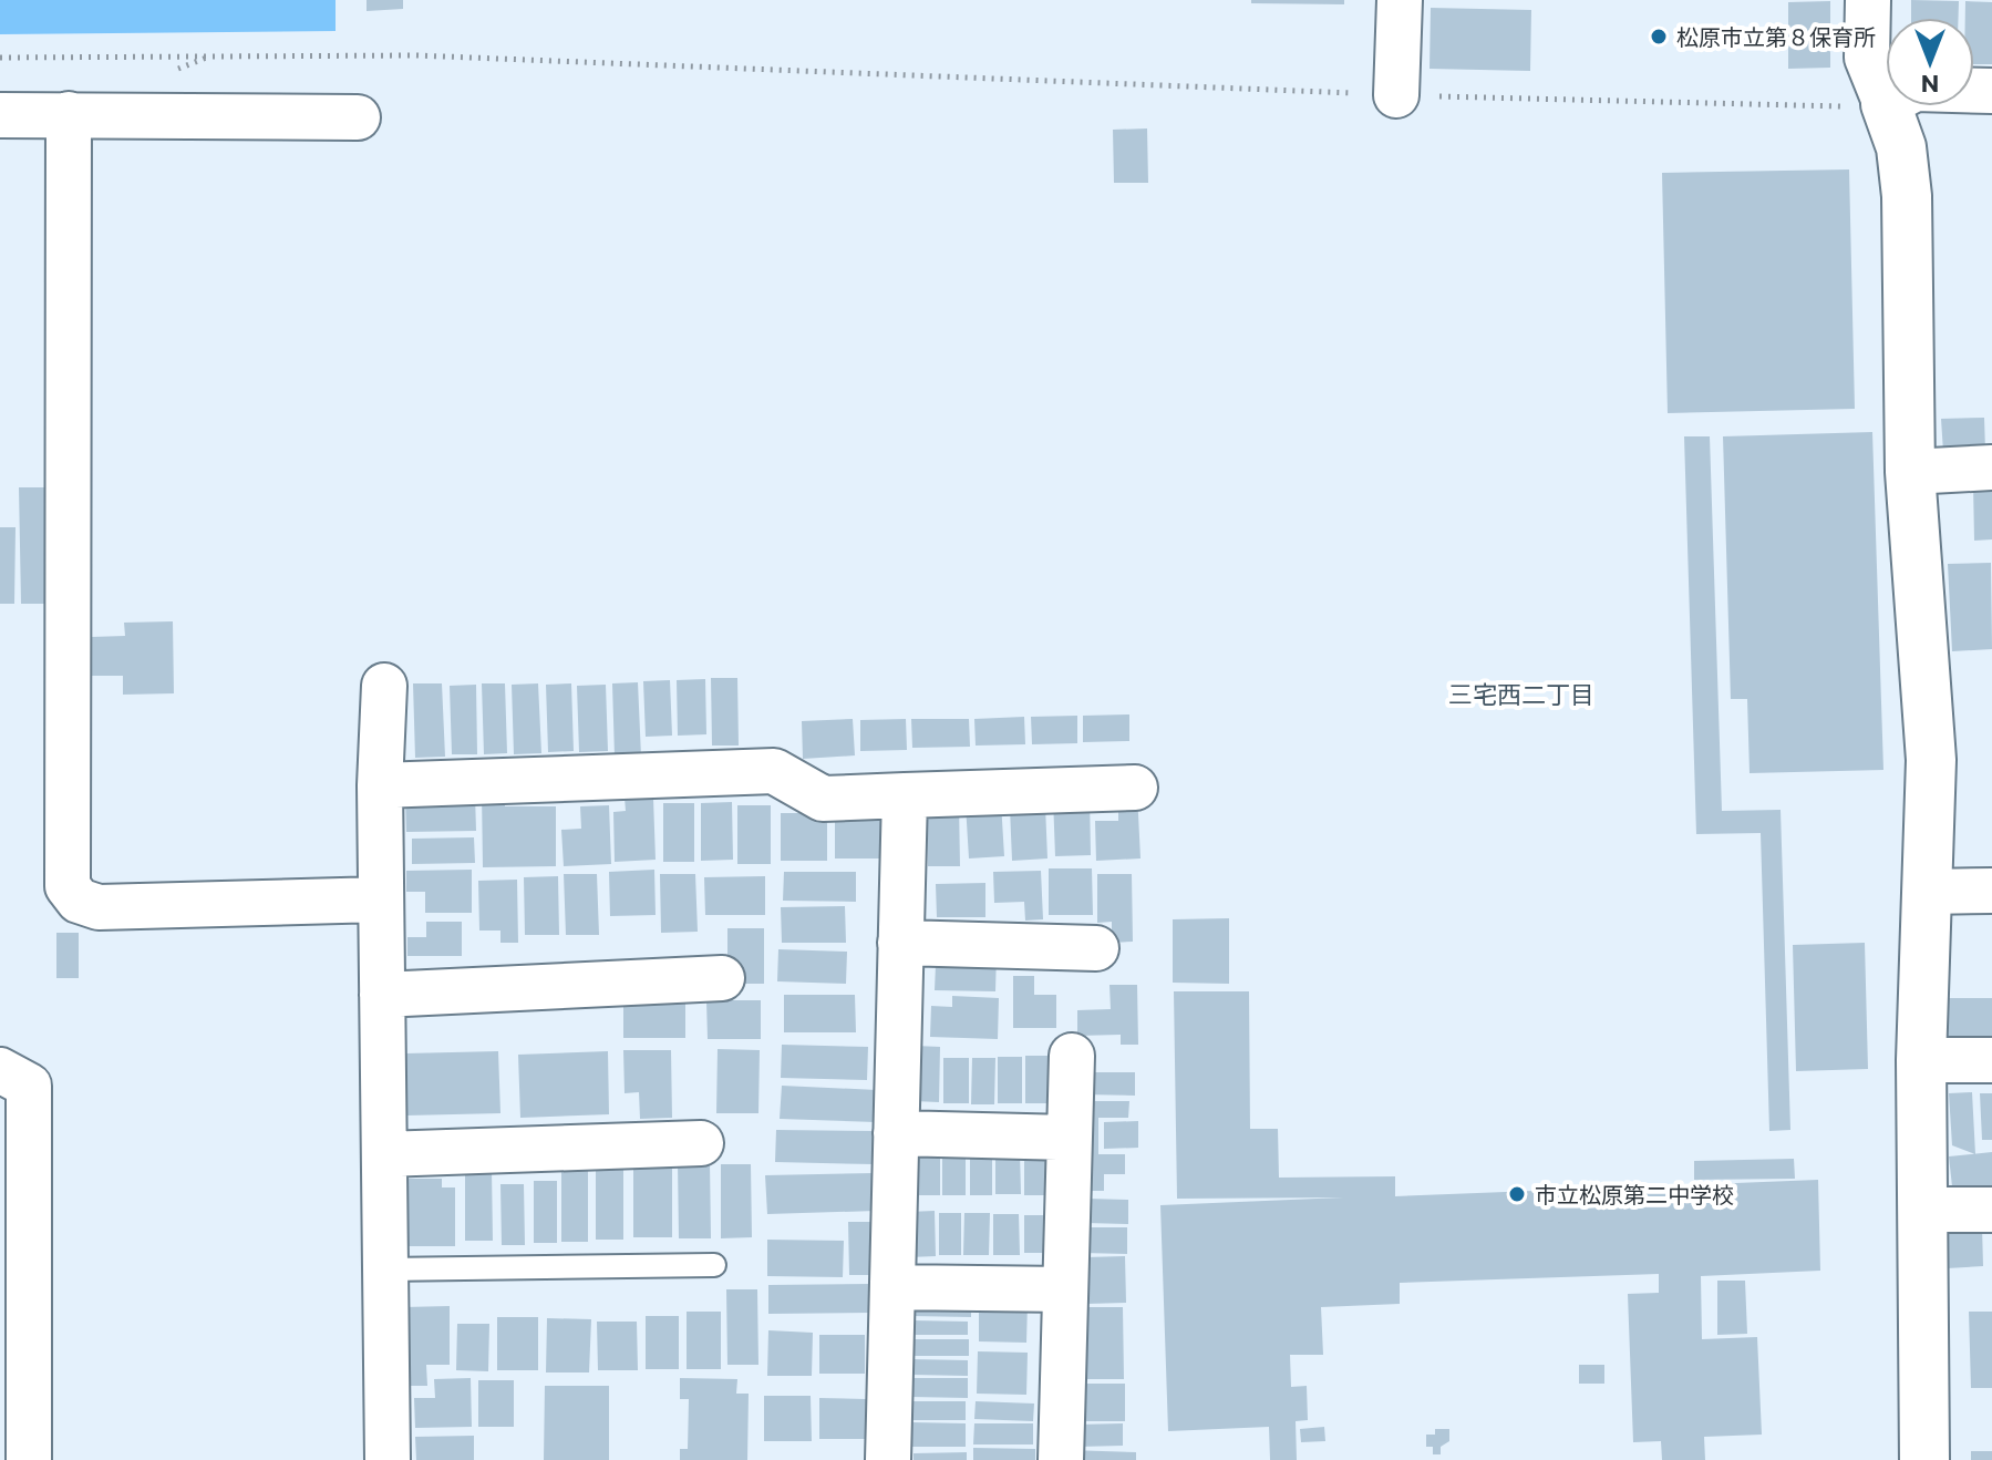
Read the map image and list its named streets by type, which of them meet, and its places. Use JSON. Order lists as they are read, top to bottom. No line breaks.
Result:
{"districts":["三宅西二丁目"],"places":["松原市立第８保育所","市立松原第二中学校"],"north":"bottom"}
